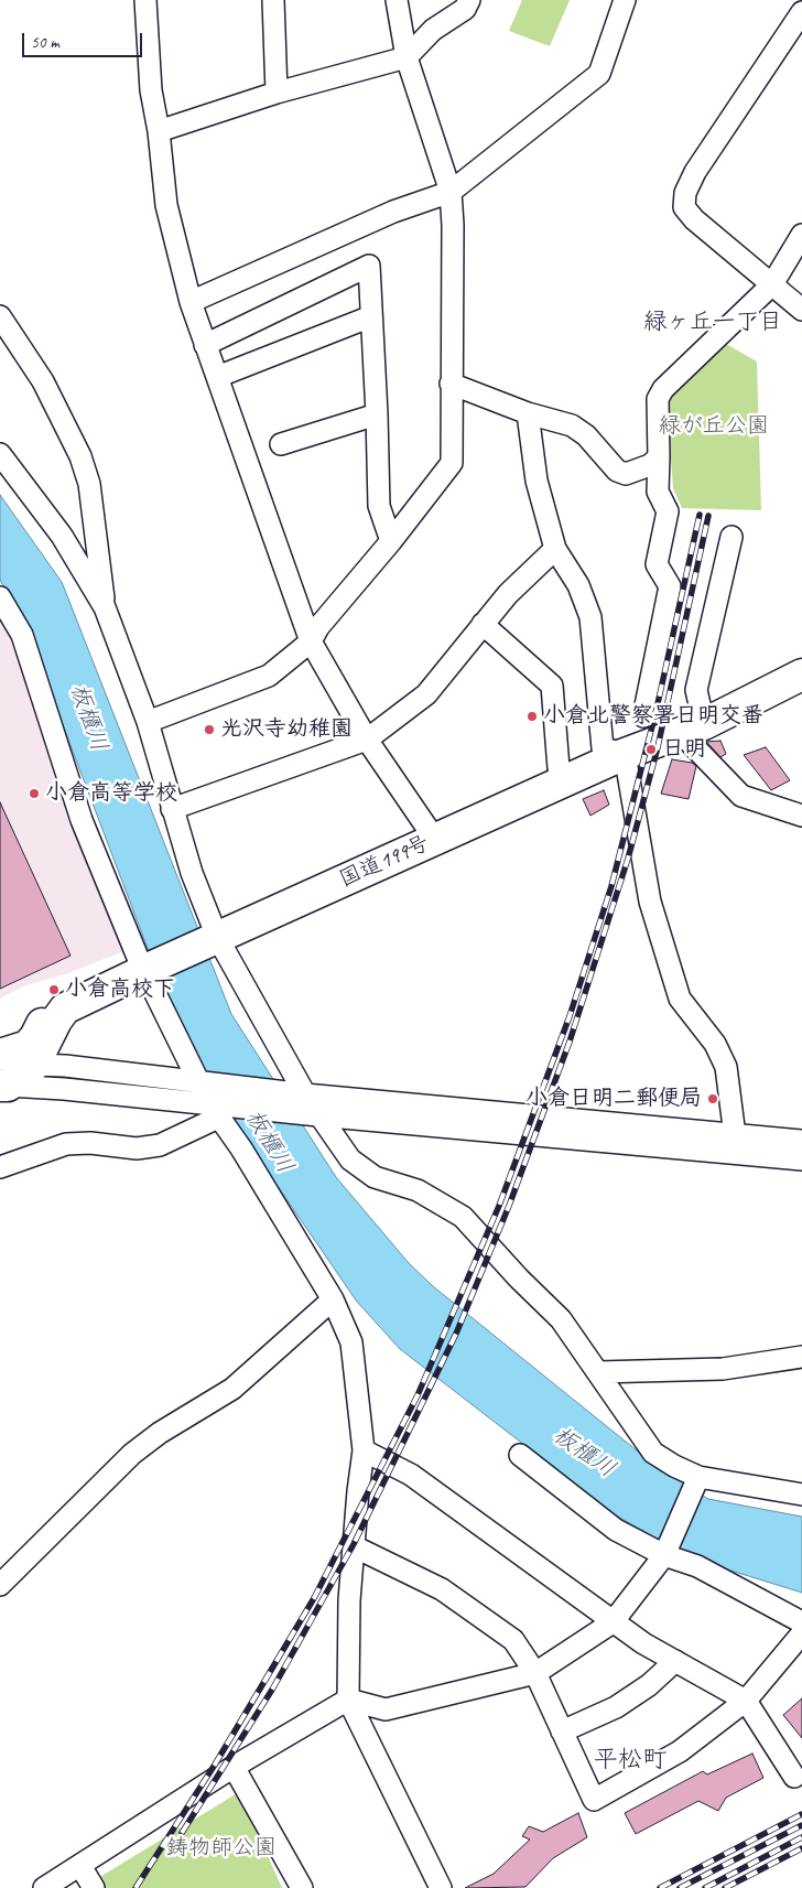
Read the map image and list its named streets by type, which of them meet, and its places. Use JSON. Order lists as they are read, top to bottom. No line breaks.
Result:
{"streets":{"highway":["国道199号"]},"districts":["緑ヶ丘一丁目","平松町"],"water":["板櫃川"],"parks":["緑が丘公園","鋳物師公園"],"places":["小倉北警察署日明交番","光沢寺幼稚園","日明","小倉高等学校","小倉高校下","小倉日明二郵便局"],"scale_bar":"50 m"}
